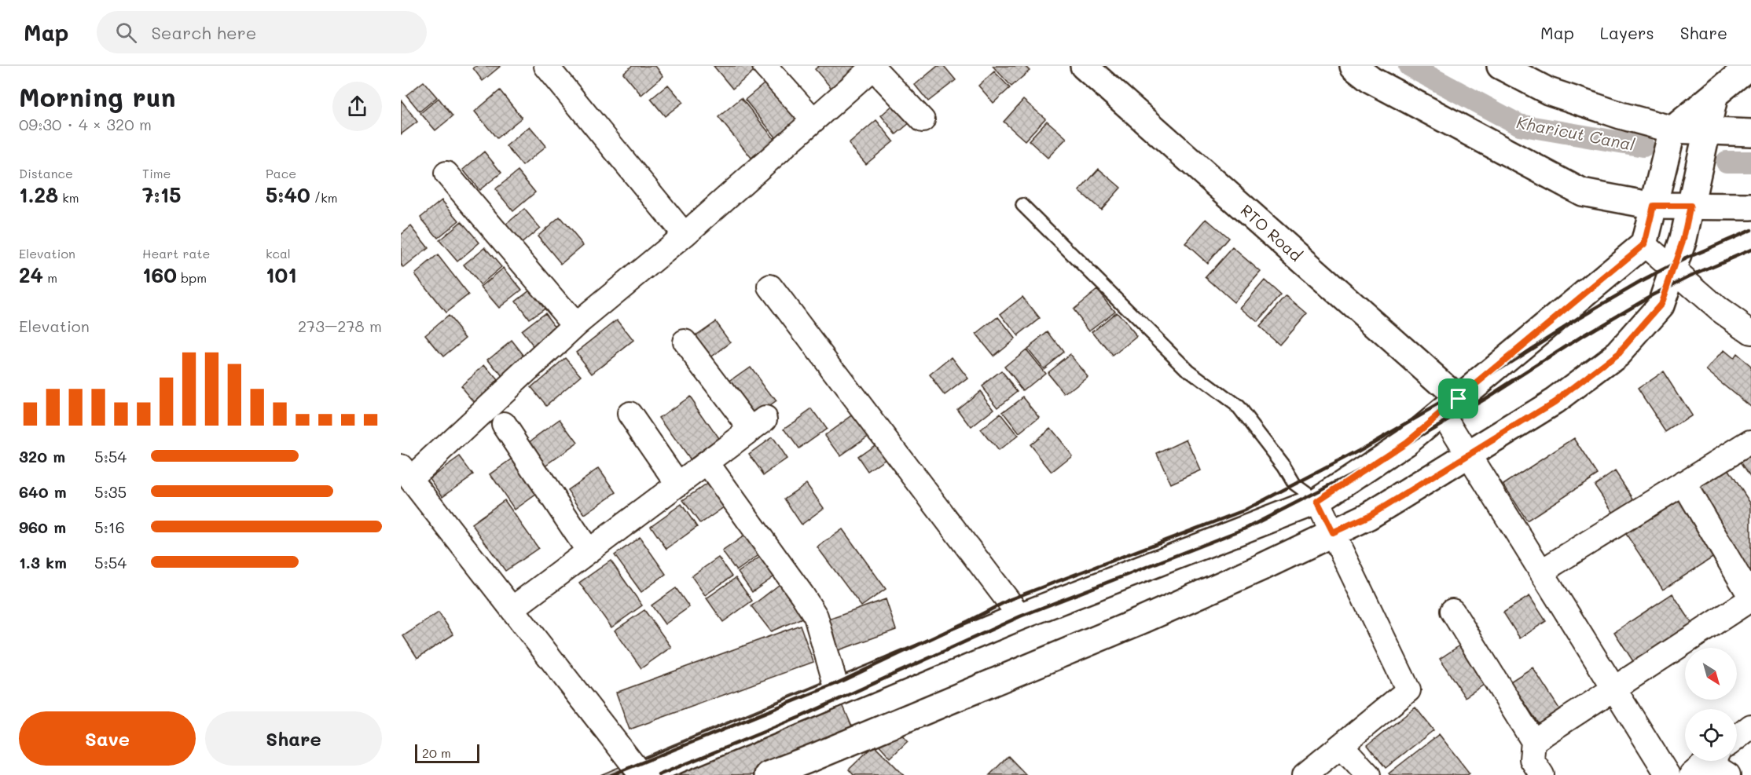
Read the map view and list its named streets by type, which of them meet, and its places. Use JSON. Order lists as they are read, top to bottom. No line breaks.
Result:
{"streets":{"main road":["RTO Road"]},"water":["Kharicut Canal"],"scale_bar":"20 m","north":"bottom right","page":{"header":"Map","search":"Search here","nav":["Map","Layers","Share"],"heading":["Morning run","09:30 · 4 × 320 m"],"stats":[["Distance","1.28 km"],["Time","7:15"],["Pace","5:40 /km"],["Elevation","24 m"],["Heart rate","160 bpm"],["kcal","101"]],"chart":["Elevation","273–278 m"],"list":[{"name":"320 m","note":"5:54"},{"name":"640 m","note":"5:35"},{"name":"960 m","note":"5:16"},{"name":"1.3 km","note":"5:54"}],"buttons":["Save","Share"],"scale":"20 m"}}
